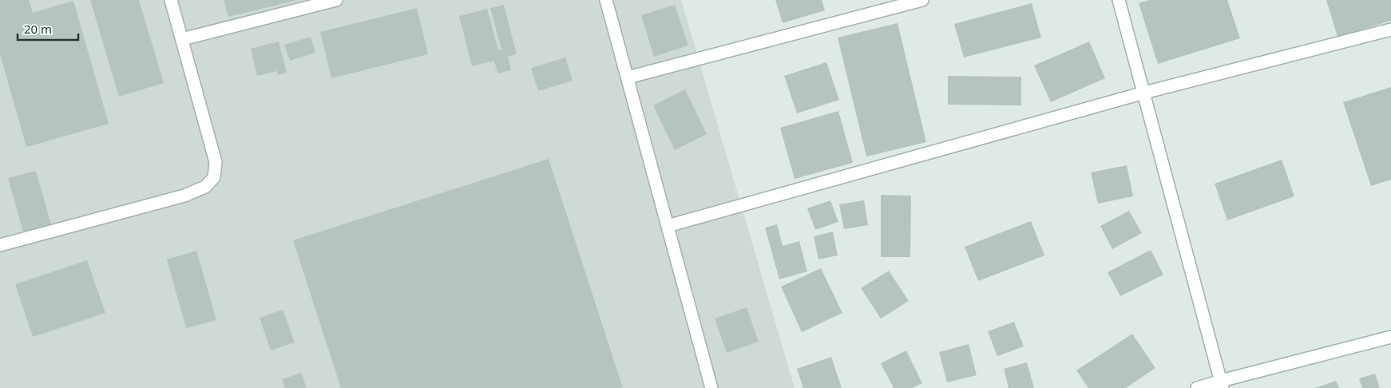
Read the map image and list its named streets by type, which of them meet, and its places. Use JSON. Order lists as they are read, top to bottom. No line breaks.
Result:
{"scale_bar":"20 m"}
